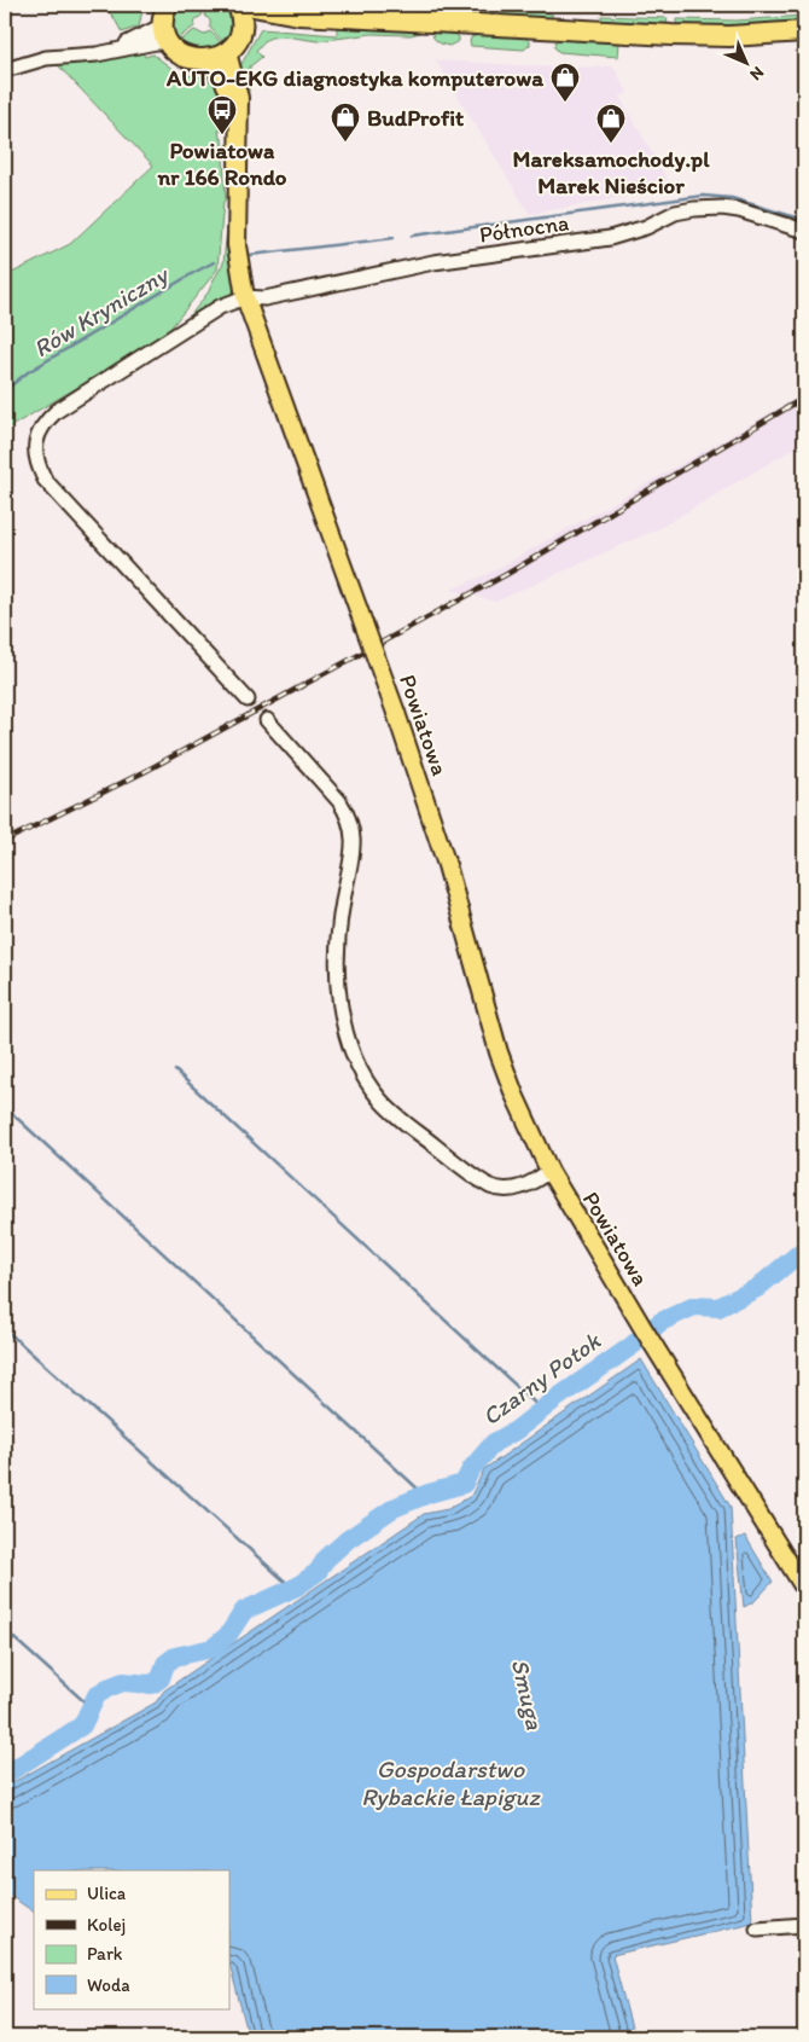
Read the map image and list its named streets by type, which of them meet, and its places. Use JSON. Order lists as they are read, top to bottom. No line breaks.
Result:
{"streets":{"main road":["Powiatowa"],"street":["Północna"]},"crossings":[["Północna","Powiatowa"]],"water":["Rów Kryniczny","Czarny Potok","Smuga","Gospodarstwo Rybackie Łapiguz"],"places":{"shop":["AUTO-EKG diagnostyka komputerowa","BudProfit","Mareksamochody.pl Marek Nieścior"],"bus stop":["Powiatowa nr 166 Rondo"]},"legend":["Ulica","Kolej","Park","Woda"],"north":"bottom right"}
